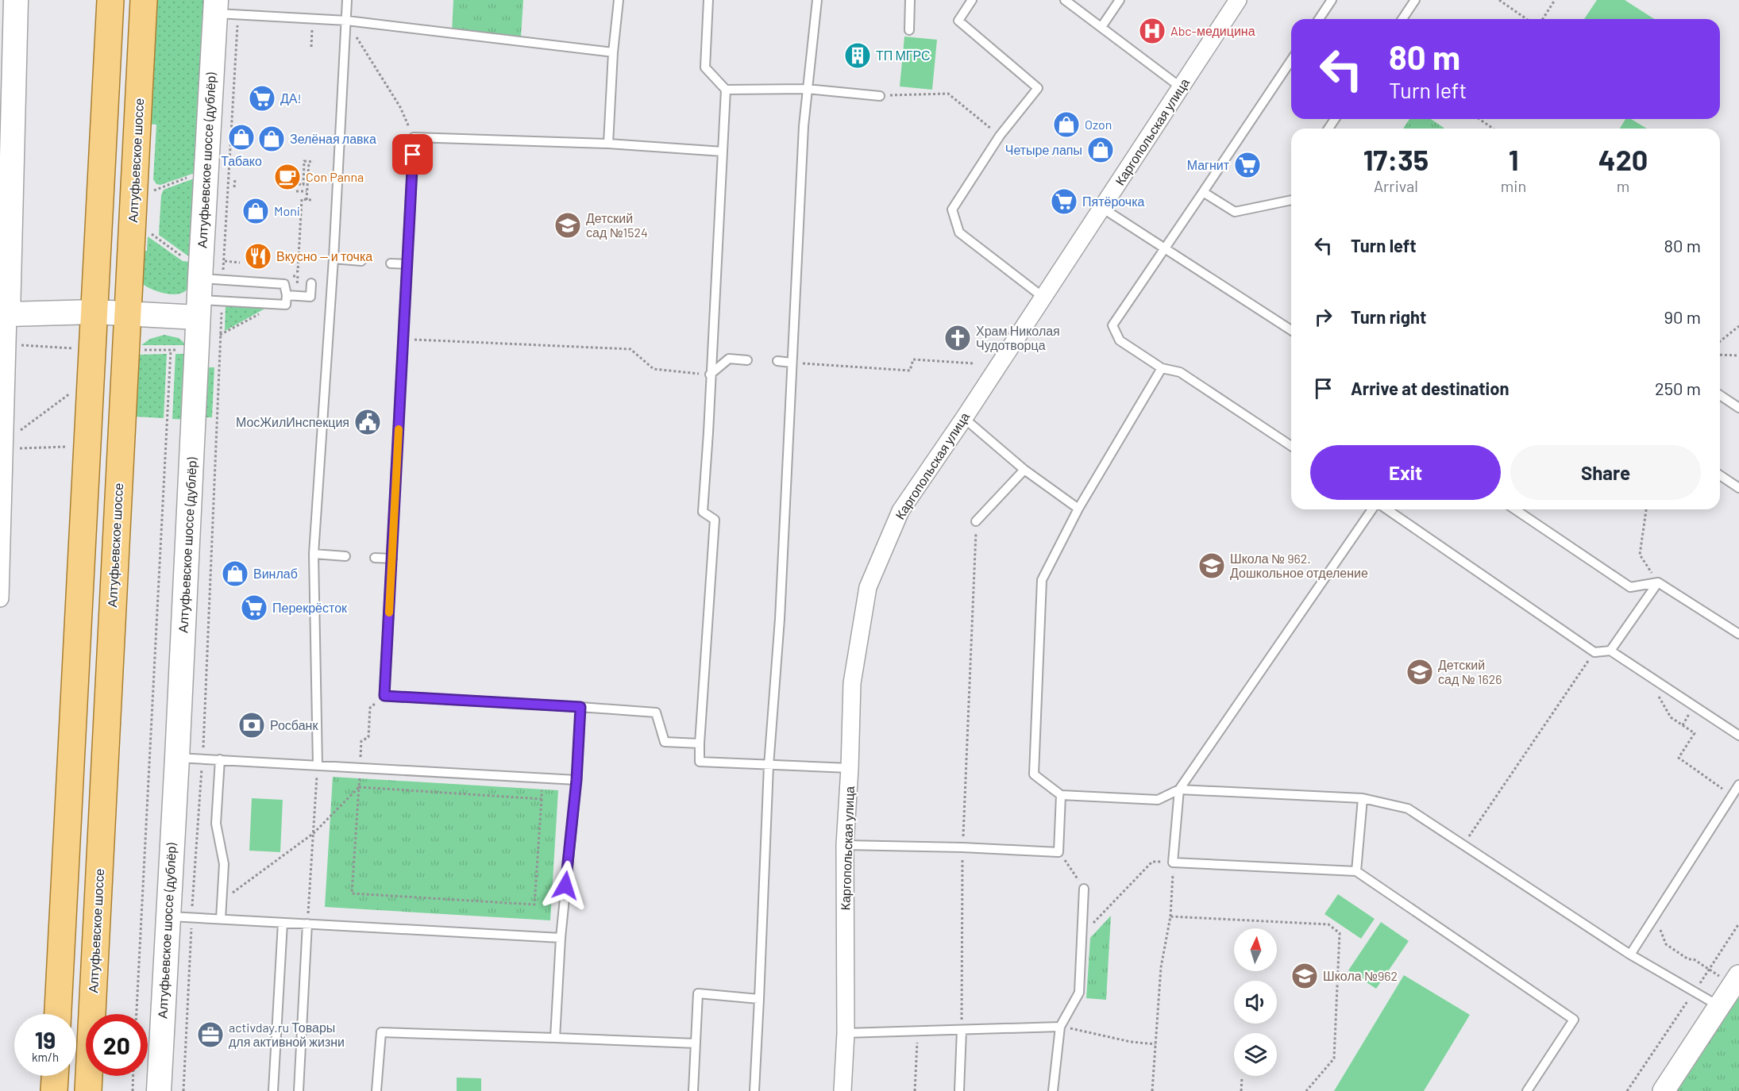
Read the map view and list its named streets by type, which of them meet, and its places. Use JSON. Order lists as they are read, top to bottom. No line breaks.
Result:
{"streets":{"main road":["Алтуфьевское шоссе","Алтуфьевское шоссе (дублёр)"],"street":["Каргопольская улица"]},"places":{"hospital":["Abc-медицина"],"building":["ТП МГРС"],"supermarket":["ДА!","Магнит","Пятёрочка","Перекрёсток"],"shop":["Ozon","Табако","Зелёная лавка","Четыре лапы","Moni","Винлаб"],"cafe":["Con Panna"],"school or university":["Детский сад №1524","Школа № 962. Дошкольное отделение","Детский сад № 1626","Школа №962"],"restaurant":["Вкусно — и точка"],"church":["Храм Николая Чудотворца"],"public building":["МосЖилИнспекция"],"bank":["Росбанк"],"office":["activday.ru Товары для активной жизни"]},"north":"top","page":{"turn":["80 m","Turn left"],"eta":["17:35","Arrival","1","min","420","m"],"list":[{"name":"Turn left","value":"80 m"},{"name":"Turn right","value":"90 m"},{"name":"Arrive at destination","value":"250 m"}],"buttons":["Exit","Share"],"speed":"19 km/h","limit":"20"}}
